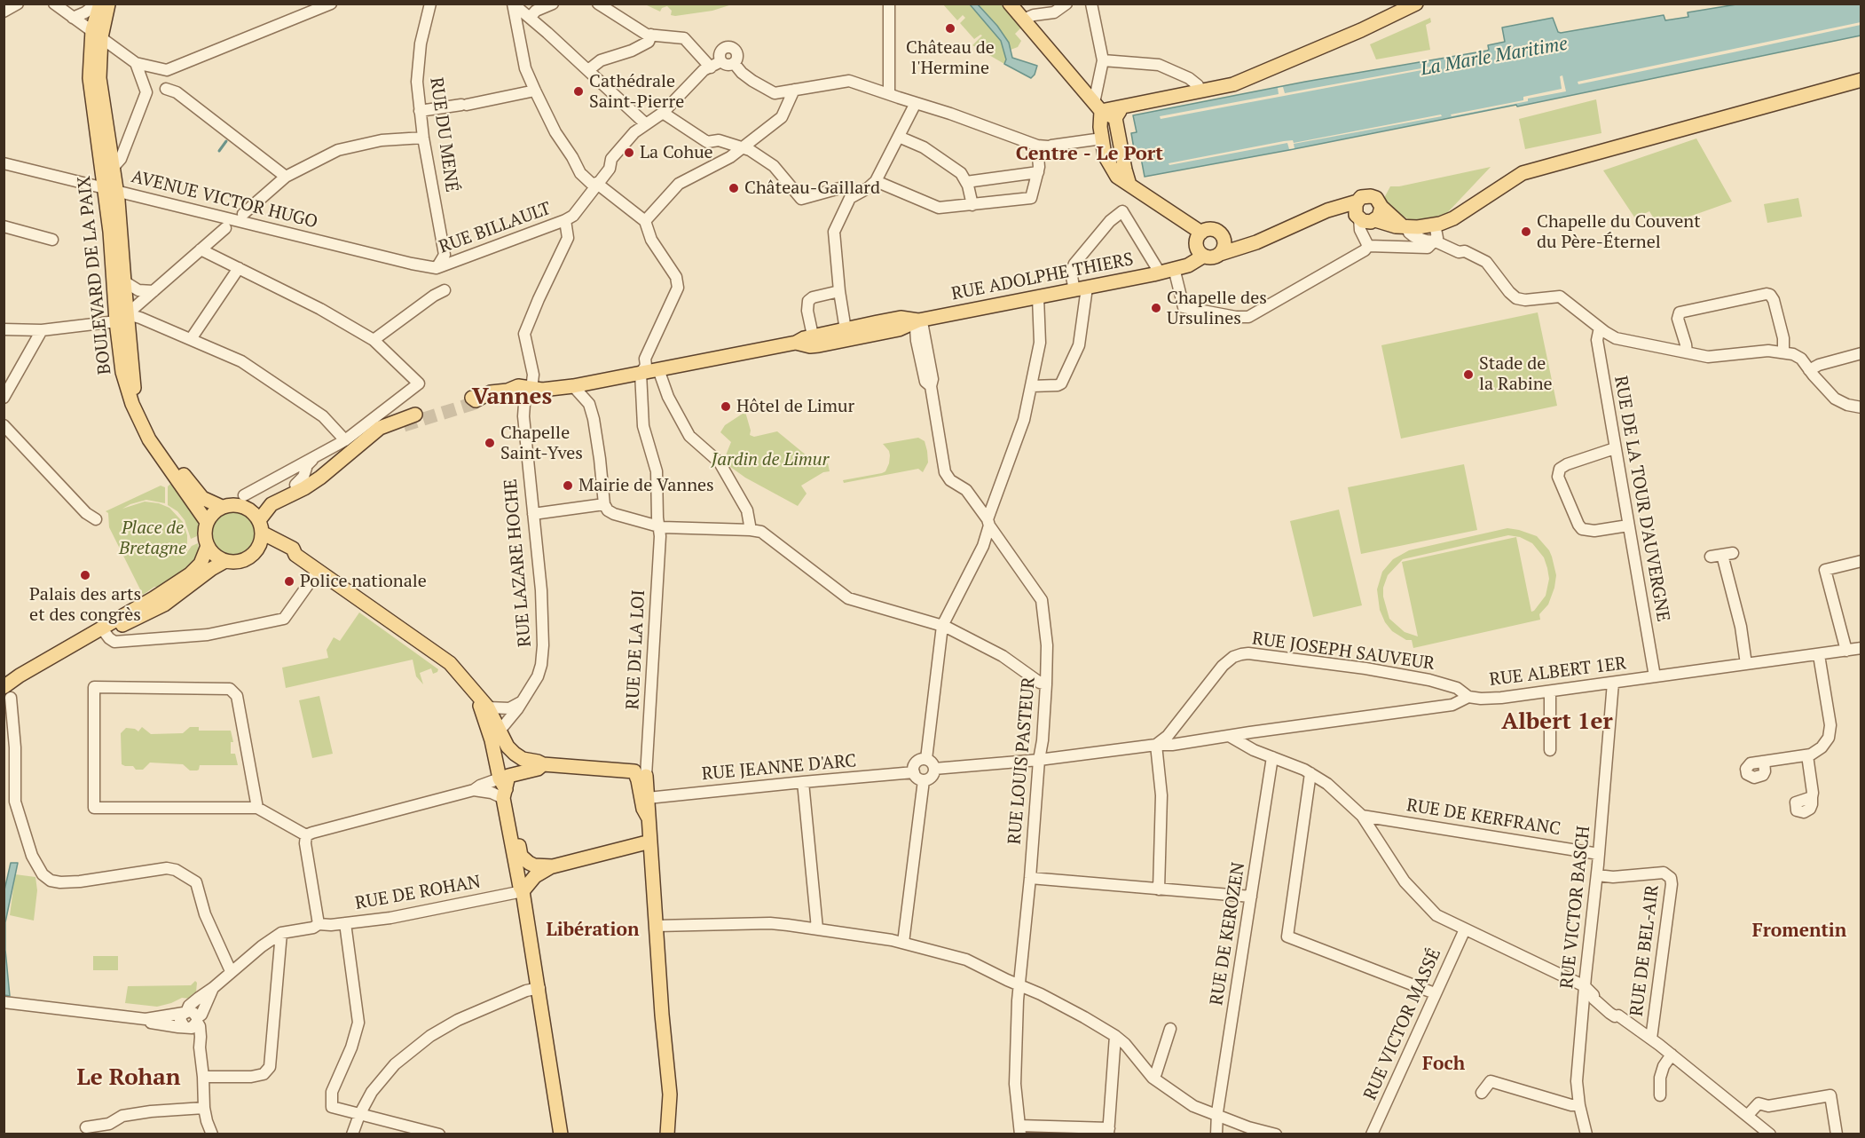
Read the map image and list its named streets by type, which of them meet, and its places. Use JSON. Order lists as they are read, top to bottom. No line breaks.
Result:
{"streets":{"main road":["BOULEVARD DE LA PAIX","RUE ADOLPHE THIERS"],"street":["RUE DU MENÉ","AVENUE VICTOR HUGO","RUE BILLAULT","RUE DE LA TOUR D'AUVERGNE","RUE LAZARE HOCHE","RUE DE LA LOI","RUE JOSEPH SAUVEUR","RUE ALBERT 1ER","RUE LOUIS PASTEUR","RUE JEANNE D'ARC","RUE DE KERFRANC","RUE DE ROHAN","RUE VICTOR BASCH","RUE DE KEROZEN","RUE DE BEL-AIR","RUE VICTOR MASSÉ"]},"crossings":[["RUE DU MENÉ","AVENUE VICTOR HUGO"],["RUE DU MENÉ","RUE BILLAULT"],["AVENUE VICTOR HUGO","RUE BILLAULT"],["AVENUE VICTOR HUGO","BOULEVARD DE LA PAIX"],["RUE BILLAULT","RUE LAZARE HOCHE"],["RUE ADOLPHE THIERS","RUE LAZARE HOCHE"],["RUE ADOLPHE THIERS","RUE DE LA LOI"],["RUE ADOLPHE THIERS","RUE LOUIS PASTEUR"],["RUE DE LA TOUR D'AUVERGNE","RUE ALBERT 1ER"],["RUE JOSEPH SAUVEUR","RUE ALBERT 1ER"],["RUE ALBERT 1ER","RUE VICTOR BASCH"],["RUE DE KERFRANC","RUE VICTOR BASCH"],["RUE VICTOR BASCH","RUE DE BEL-AIR"]],"districts":["Centre - Le Port","Vannes","Albert 1er","Libération","Fromentin","Foch","Le Rohan"],"water":["La Marle Maritime"],"parks":["Jardin de Limur","Place de Bretagne"],"places":["Château de l'Hermine","Cathédrale Saint-Pierre","La Cohue","Château-Gaillard","Chapelle du Couvent du Père-Éternel","Chapelle des Ursulines","Stade de la Rabine","Hôtel de Limur","Chapelle Saint-Yves","Mairie de Vannes","Palais des arts et des congrès","Police nationale"]}
